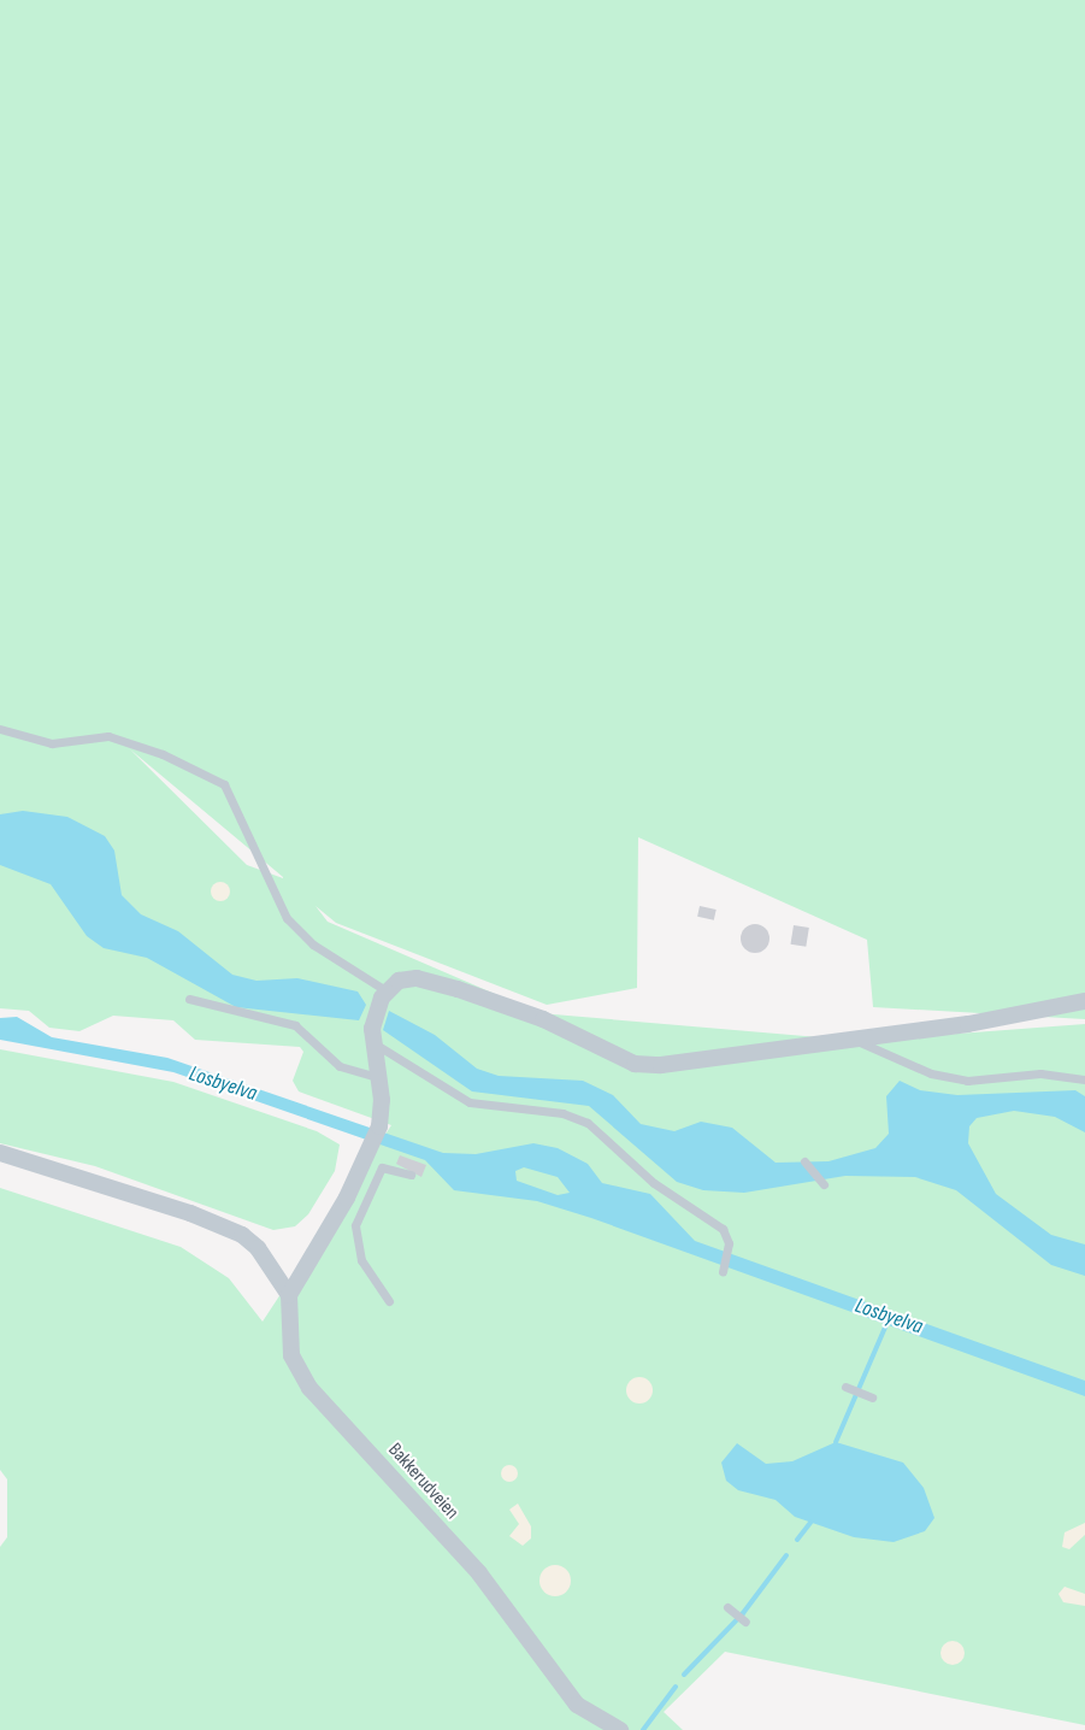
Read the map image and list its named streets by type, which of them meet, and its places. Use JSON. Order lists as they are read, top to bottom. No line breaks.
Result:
{"streets":{"street":["Bakkerudveien"]},"water":["Losbyelva"]}
